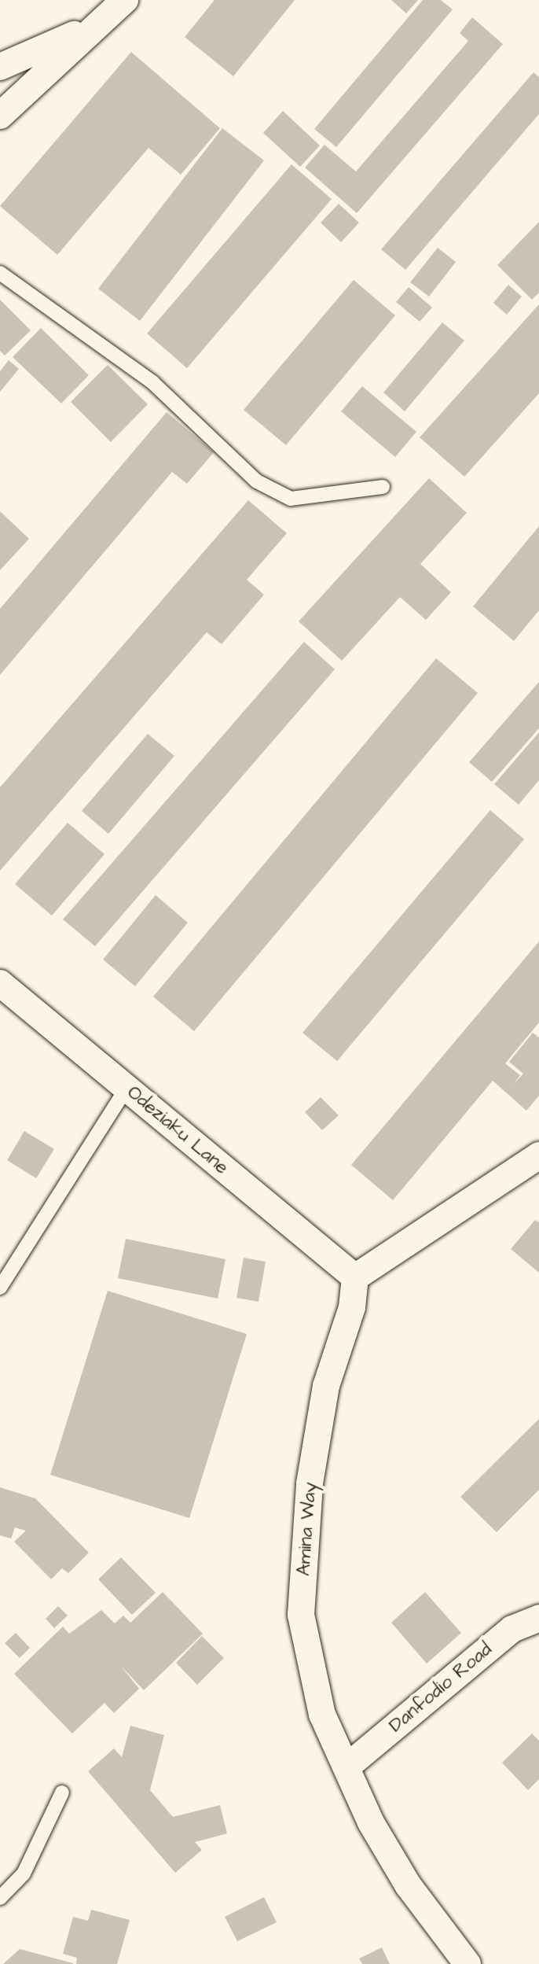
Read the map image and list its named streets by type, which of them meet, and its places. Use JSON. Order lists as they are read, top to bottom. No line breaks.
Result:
{"streets":{"street":["Odeziaku Lane","Amina Way","Danfodio Road"]},"crossings":[["Odeziaku Lane","Amina Way"],["Amina Way","Danfodio Road"]]}
